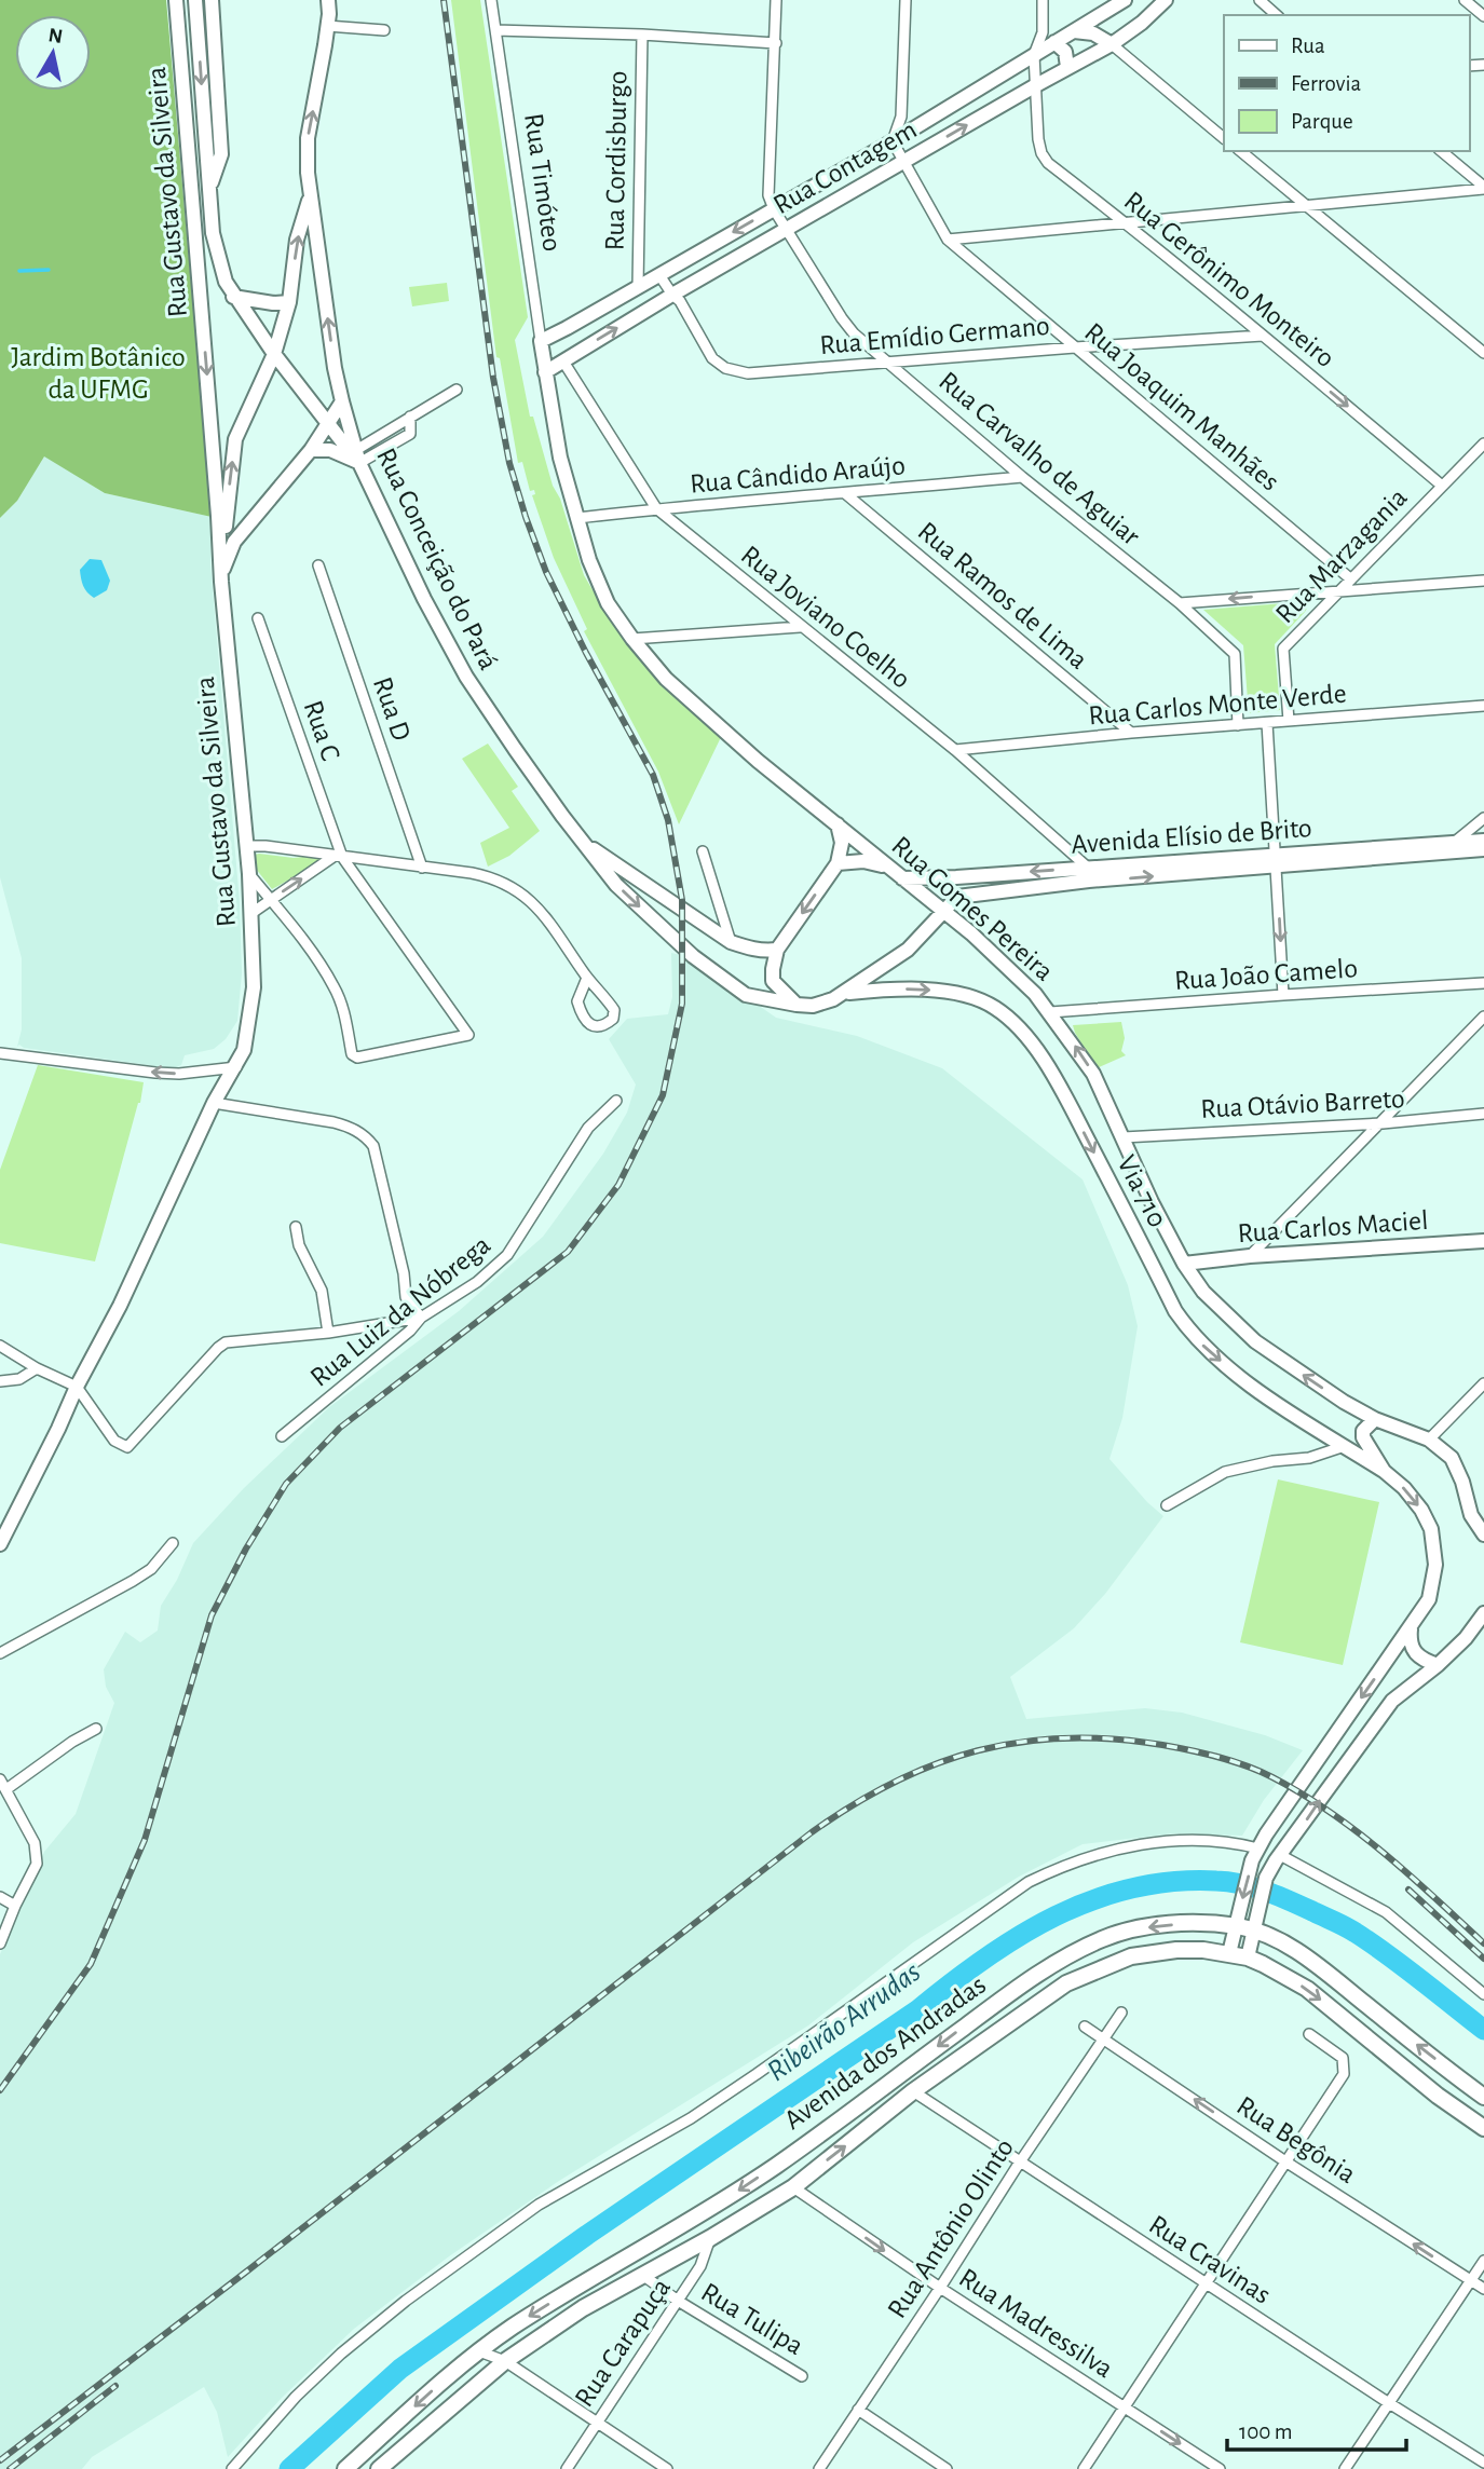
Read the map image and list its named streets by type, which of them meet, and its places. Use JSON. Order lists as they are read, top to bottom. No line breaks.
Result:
{"streets":{"main road":["Rua Contagem","Rua Timóteo","Rua Gustavo da Silveira","Rua Conceição do Pará","Avenida Elísio de Brito","Rua Gomes Pereira","Via 710","Rua Carlos Maciel","Avenida dos Andradas"],"street":["Rua Cordisburgo","Rua Gerônimo Monteiro","Rua Emídio Germano","Rua Joaquim Manhães","Rua Carvalho de Aguiar","Rua Cândido Araújo","Rua Marzagania","Rua Ramos de Lima","Rua Joviano Coelho","Rua Carlos Monte Verde","Rua D","Rua C","Rua João Camelo","Rua Otávio Barreto","Rua Luiz da Nóbrega","Rua Begônia","Rua Antônio Olinto","Rua Cravinas","Rua Tulipa","Rua Madressilva","Rua Carapuça"]},"crossings":[["Rua Cordisburgo","Rua Contagem"],["Rua Contagem","Rua Timóteo"],["Rua Contagem","Rua Gerônimo Monteiro"],["Rua Contagem","Rua Emídio Germano"],["Rua Contagem","Rua Joaquim Manhães"],["Rua Contagem","Rua Carvalho de Aguiar"],["Rua Contagem","Rua Joviano Coelho"],["Rua Contagem","Rua Gomes Pereira"],["Rua Timóteo","Rua Gomes Pereira"],["Rua Gustavo da Silveira","Rua Conceição do Pará"],["Rua Gerônimo Monteiro","Rua Emídio Germano"],["Rua Gerônimo Monteiro","Rua Marzagania"],["Rua Emídio Germano","Rua Joaquim Manhães"],["Rua Emídio Germano","Rua Carvalho de Aguiar"],["Rua Joaquim Manhães","Rua Marzagania"],["Rua Carvalho de Aguiar","Rua Cândido Araújo"],["Rua Carvalho de Aguiar","Rua Carlos Monte Verde"],["Rua Cândido Araújo","Rua Ramos de Lima"],["Rua Cândido Araújo","Rua Joviano Coelho"],["Rua Cândido Araújo","Rua Gomes Pereira"],["Rua Marzagania","Rua Carlos Monte Verde"],["Rua Ramos de Lima","Rua Carlos Monte Verde"],["Rua Joviano Coelho","Rua Carlos Monte Verde"],["Rua Joviano Coelho","Avenida Elísio de Brito"],["Avenida Elísio de Brito","Rua Gomes Pereira"],["Rua Gomes Pereira","Rua João Camelo"],["Rua Gomes Pereira","Rua Otávio Barreto"],["Rua Gomes Pereira","Rua Carlos Maciel"],["Avenida dos Andradas","Rua Cravinas"],["Avenida dos Andradas","Rua Tulipa"],["Avenida dos Andradas","Rua Madressilva"],["Avenida dos Andradas","Rua Carapuça"],["Rua Begônia","Rua Antônio Olinto"],["Rua Antônio Olinto","Rua Cravinas"],["Rua Antônio Olinto","Rua Madressilva"],["Rua Tulipa","Rua Carapuça"]],"one_way":["Via 710","Rua Begônia","Rua Madressilva"],"water":["Ribeirão Arrudas"],"parks":["Jardim Botânico da UFMG"],"legend":["Rua","Ferrovia","Parque"],"scale_bar":"100 m","north":"top"}
